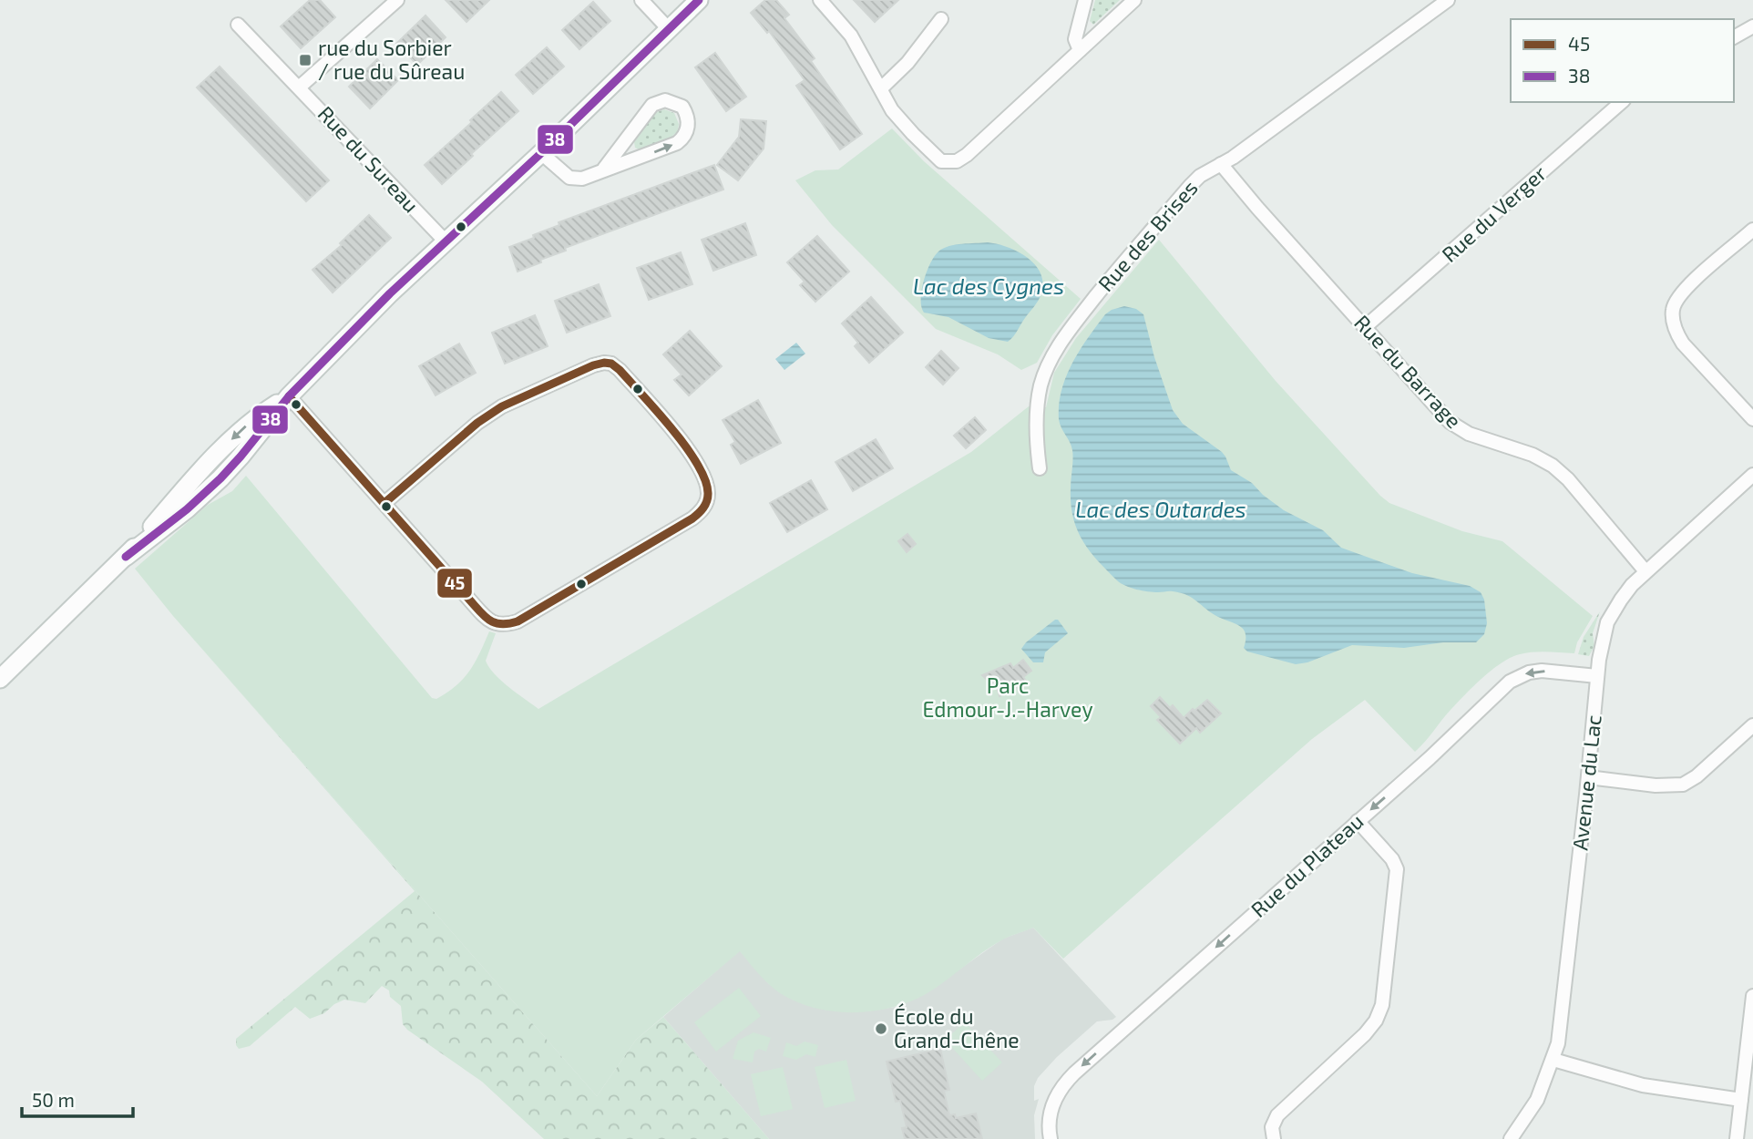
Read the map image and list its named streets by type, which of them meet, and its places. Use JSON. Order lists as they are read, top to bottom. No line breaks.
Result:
{"streets":{"street":["Rue du Sureau","Rue du Verger","Rue des Brises","Rue du Barrage","Avenue du Lac","Rue du Plateau"]},"crossings":[["Rue du Verger","Rue du Barrage"],["Rue des Brises","Rue du Barrage"],["Rue du Barrage","Avenue du Lac"],["Avenue du Lac","Rue du Plateau"]],"one_way":["Rue du Plateau"],"water":["Lac des Cygnes","Lac des Outardes"],"parks":["Parc Edmour-J.-Harvey"],"places":{"transit":["rue du Sorbier / rue du Sûreau"],"other":["École du Grand-Chêne"]},"lines":["transit line 38","transit line 45"],"legend":["45","38"],"scale_bar":"50 m"}
